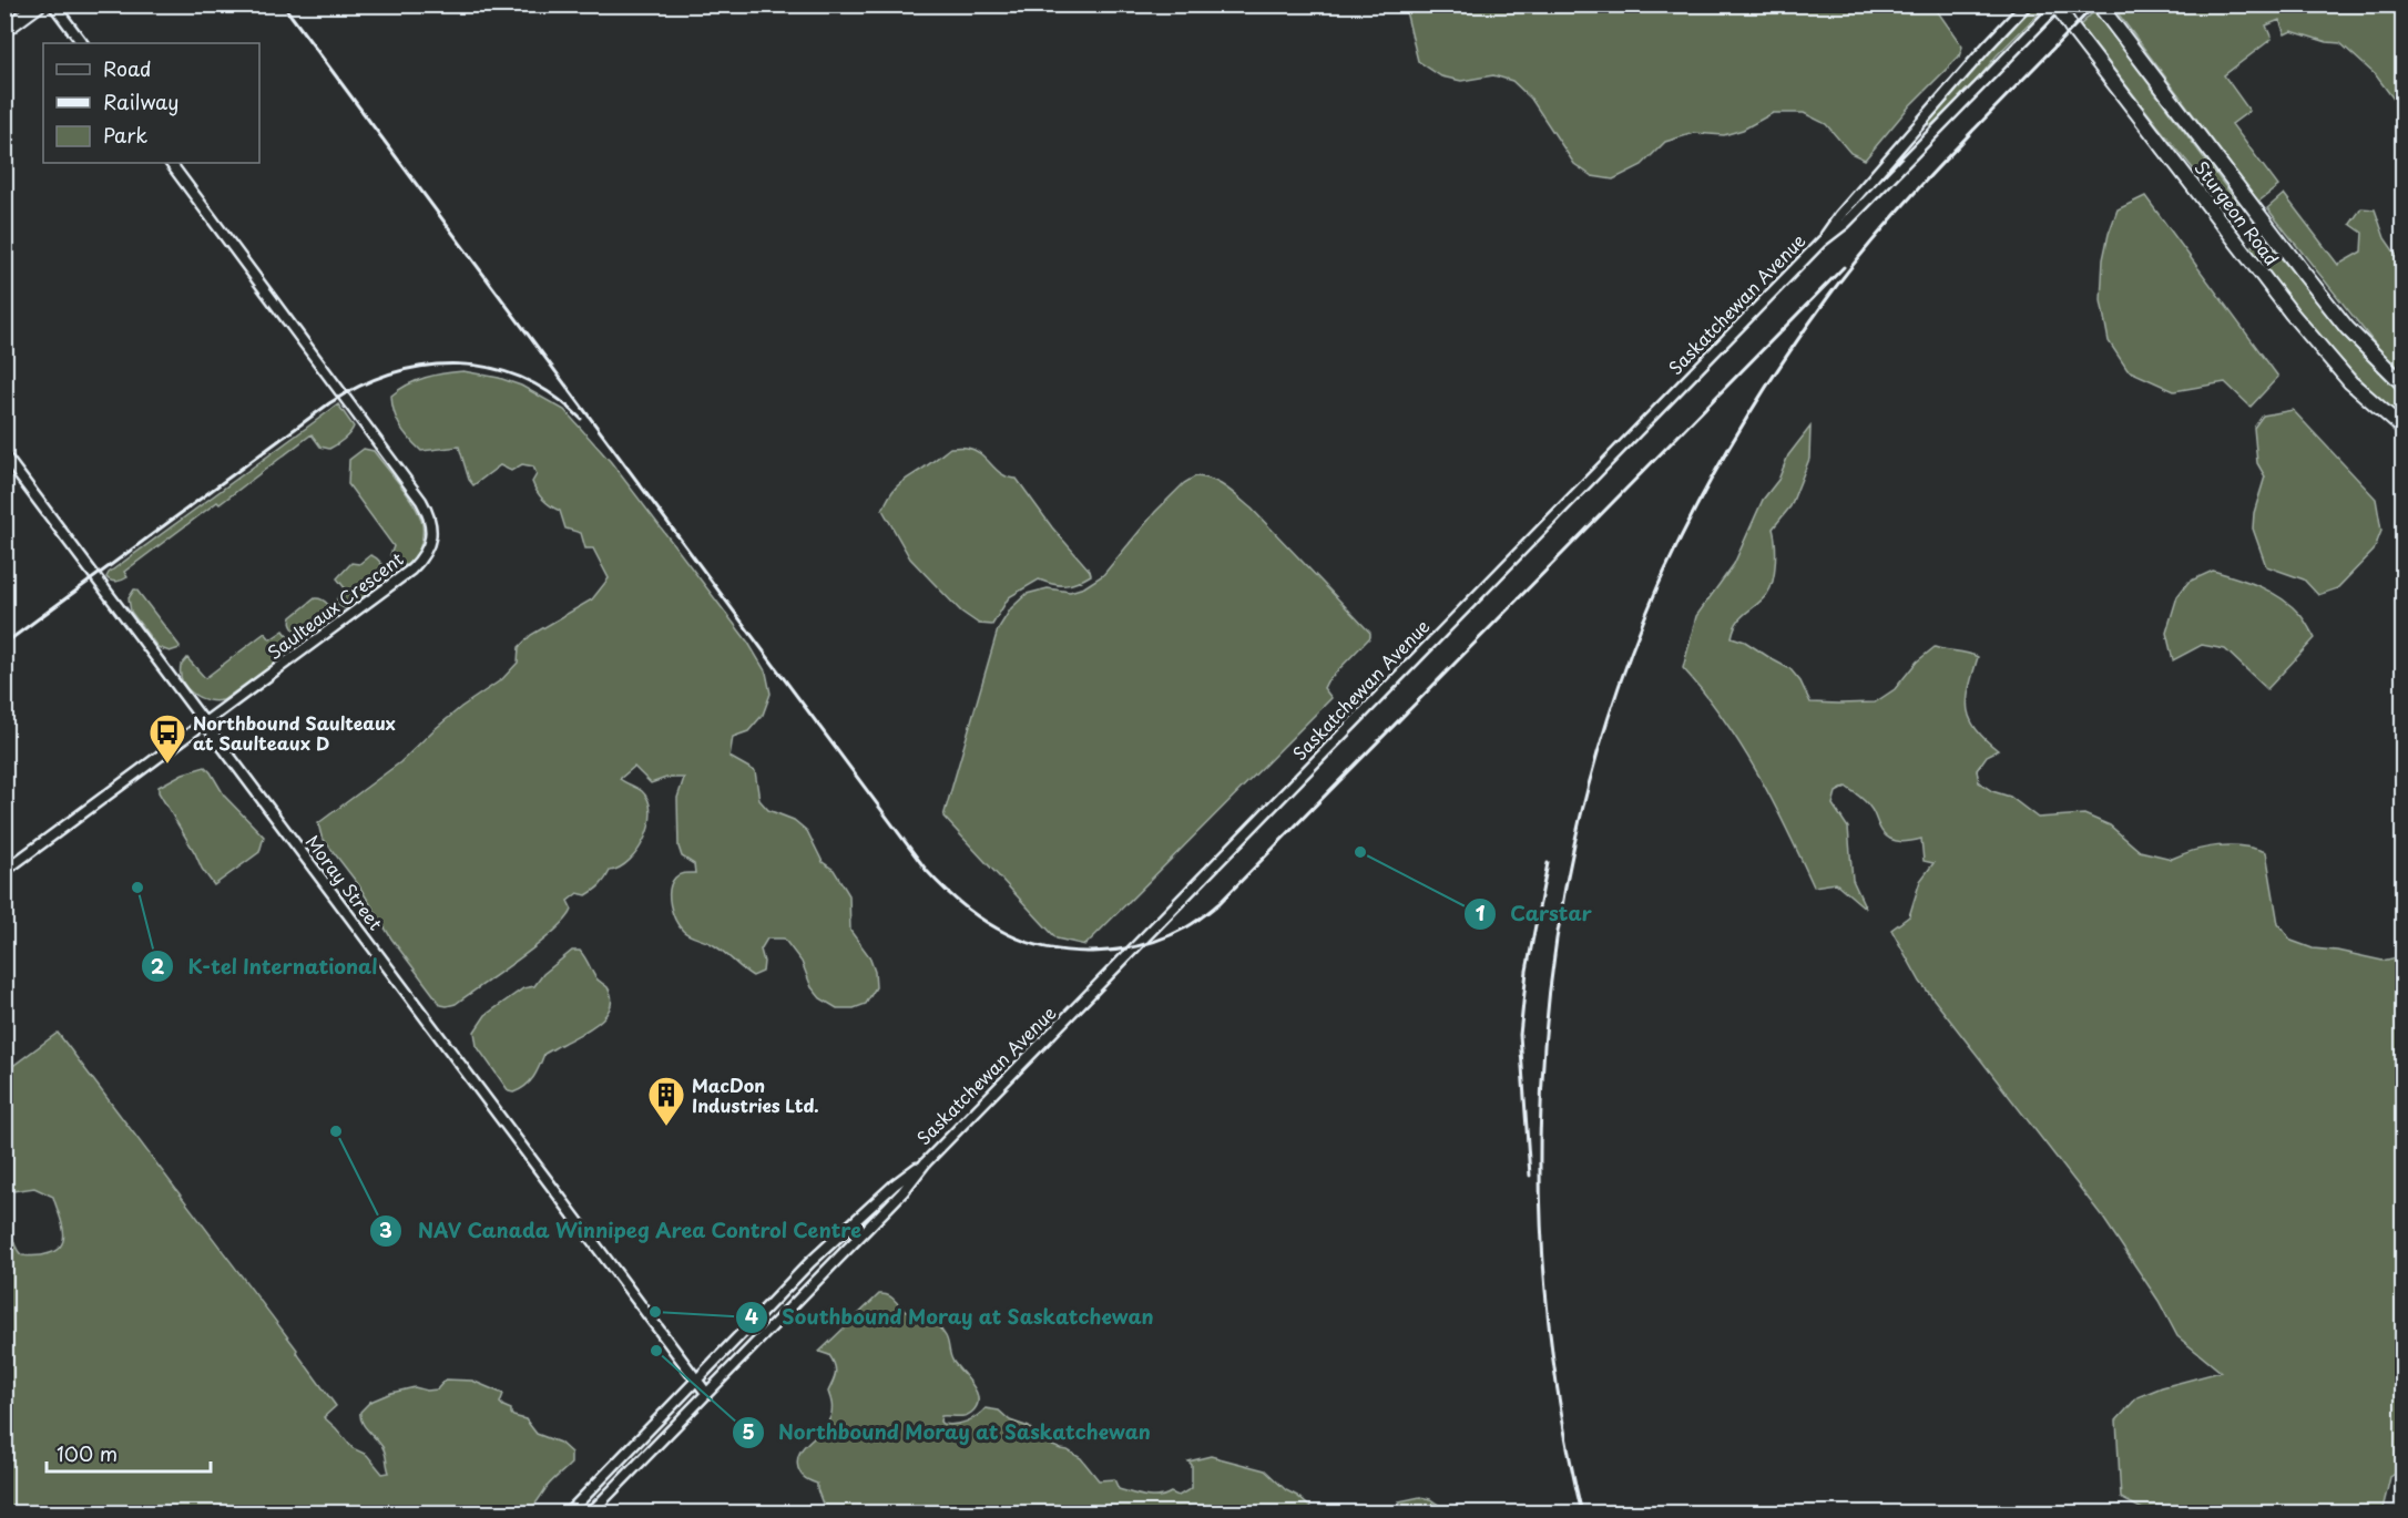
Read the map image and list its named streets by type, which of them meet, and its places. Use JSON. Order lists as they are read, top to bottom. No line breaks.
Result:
{"streets":{"main road":["Sturgeon Road"],"street":["Saskatchewan Avenue","Saulteaux Crescent","Moray Street"]},"crossings":[["Sturgeon Road","Saskatchewan Avenue"],["Saskatchewan Avenue","Moray Street"],["Saulteaux Crescent","Moray Street"]],"places":{"bus stop":["Northbound Saulteaux at Saulteaux D"],"other":["Carstar","K-tel International","NAV Canada Winnipeg Area Control Centre","Southbound Moray at Saskatchewan","Northbound Moray at Saskatchewan"],"building":["MacDon Industries Ltd."]},"legend":["Road","Railway","Park"],"scale_bar":"100 m"}
